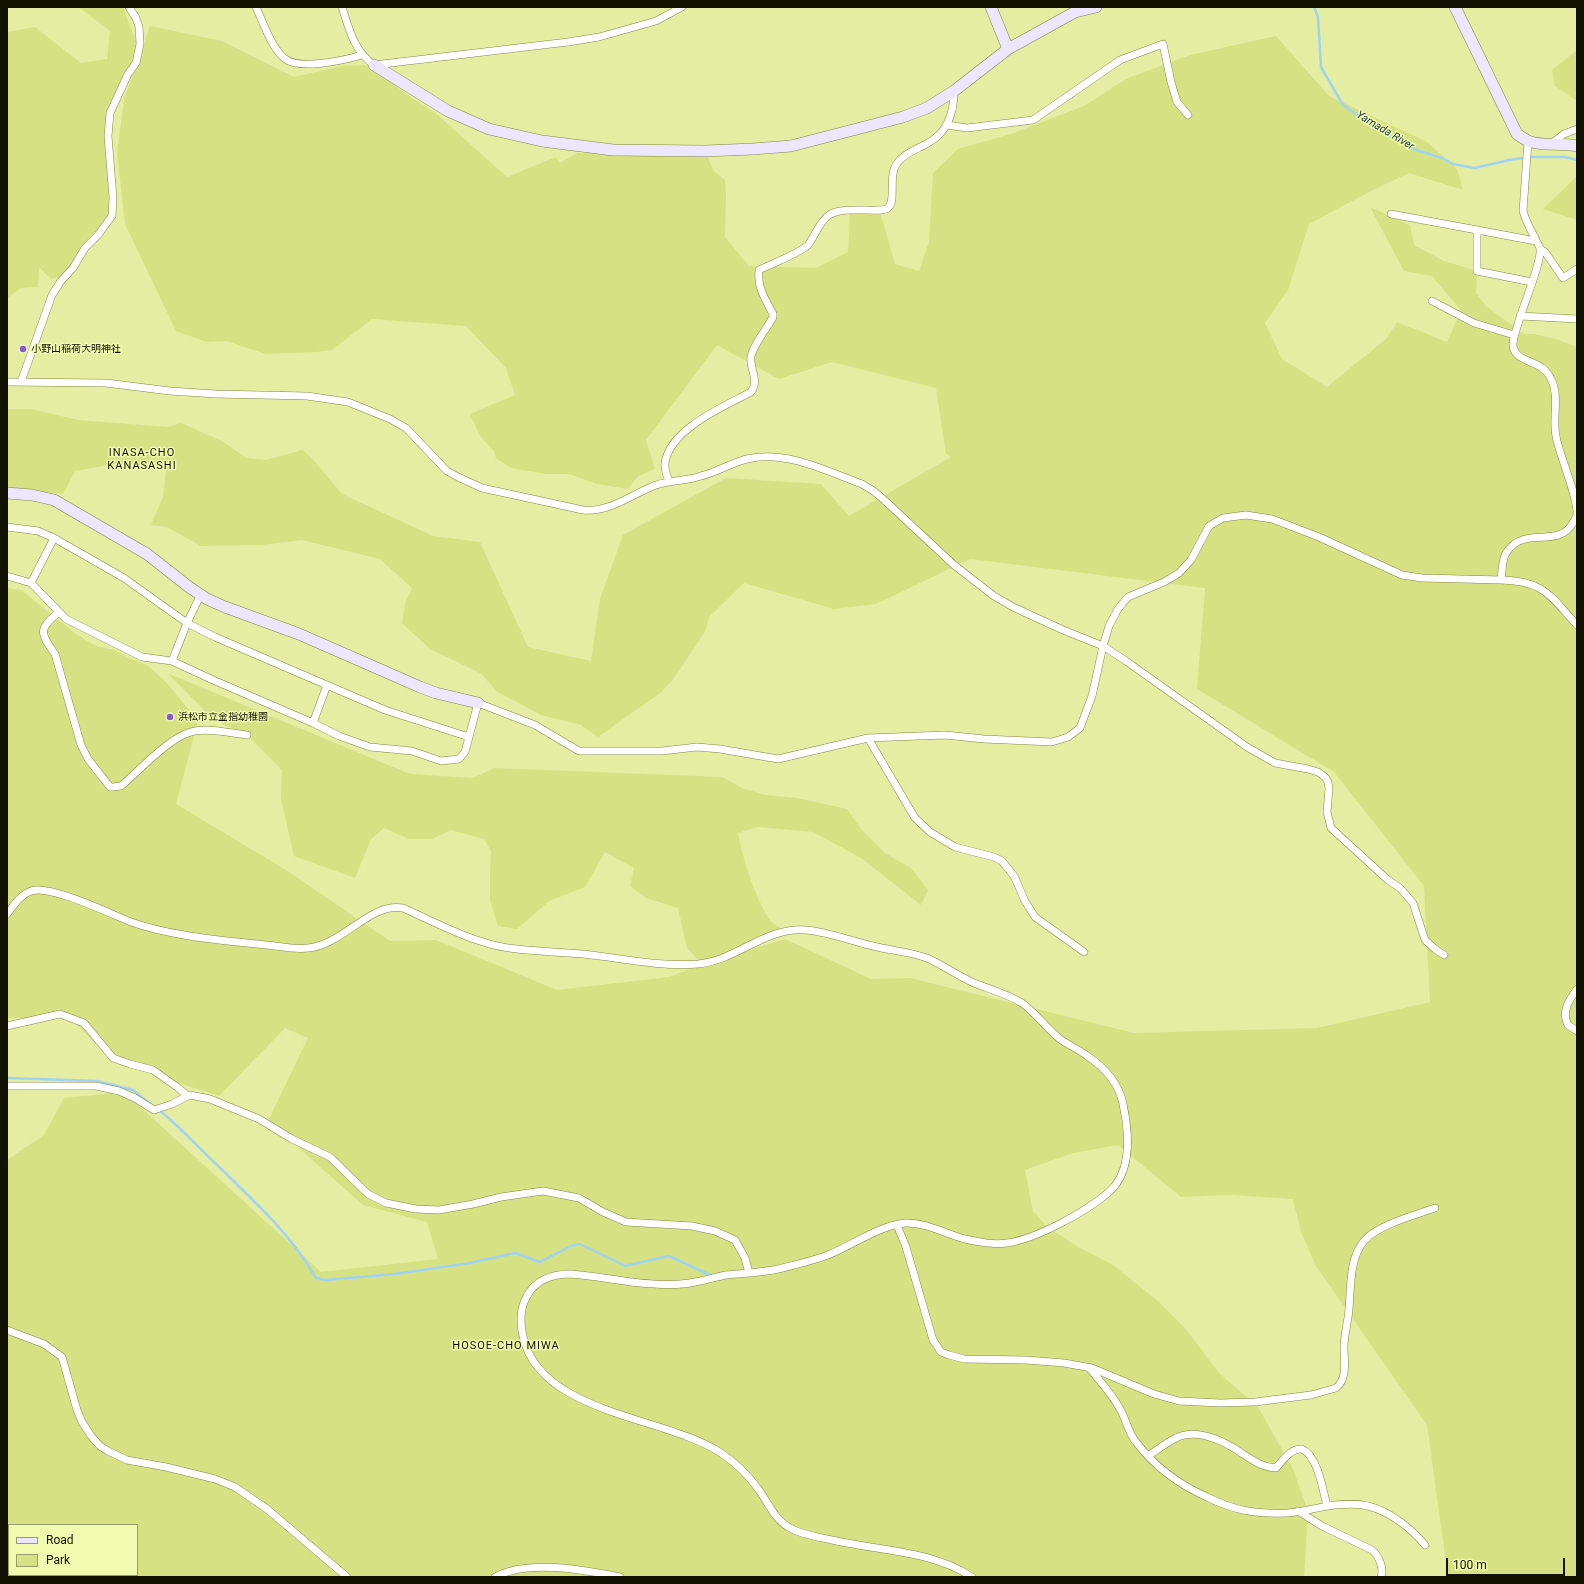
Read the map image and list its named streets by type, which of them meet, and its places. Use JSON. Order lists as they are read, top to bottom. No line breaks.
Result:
{"districts":["INASA-CHO KANASASHI","HOSOE-CHO MIWA"],"water":["Yamada River"],"places":["小野山稲荷大明神社","浜松市立金指幼稚園"],"legend":["Road","Park"],"scale_bar":"100 m"}
